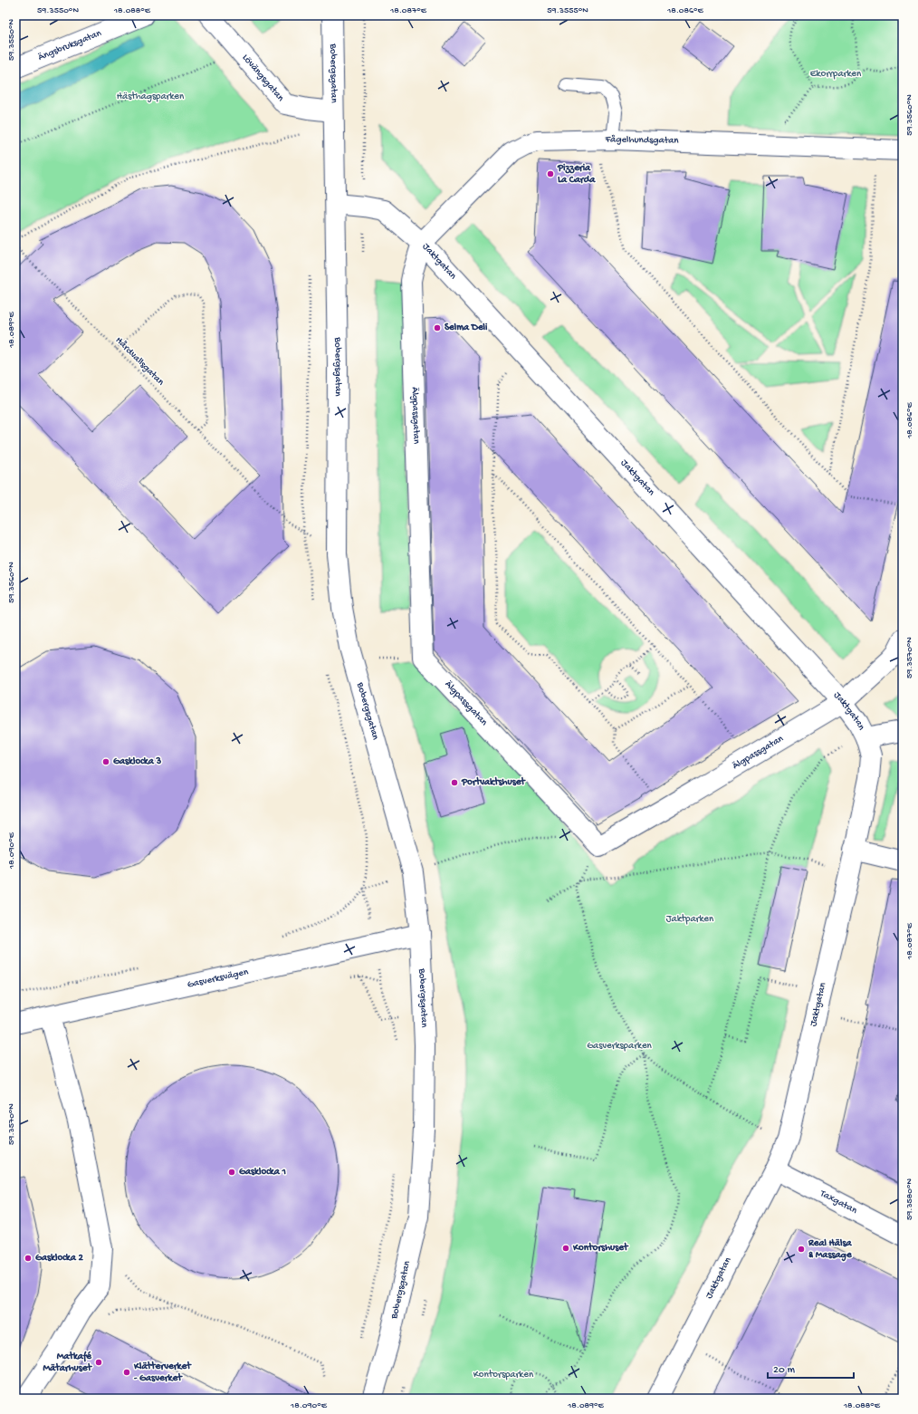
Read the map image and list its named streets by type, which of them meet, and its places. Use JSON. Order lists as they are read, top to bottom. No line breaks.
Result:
{"streets":{"street":["Ängsbruksgatan","Bobergsgatan","Lövängsgatan","Fågelhundsgatan","Jaktgatan","Älgpassgatan","Gasverksvägen","Taxgatan"],"path":["Hårdvallsgatan"]},"crossings":[["Bobergsgatan","Lövängsgatan"],["Bobergsgatan","Jaktgatan"],["Bobergsgatan","Gasverksvägen"],["Fågelhundsgatan","Jaktgatan"],["Fågelhundsgatan","Älgpassgatan"],["Jaktgatan","Älgpassgatan"],["Jaktgatan","Taxgatan"]],"parks":["Ekorrparken","Hästhagsparken","Jaktparken","Gasverksparken","Kontorsparken"],"places":["Pizzeria La Carda","Selma Deli","Gasklocka 3","Portvaktshuset","Gasklocka 1","Kontorshuset","Real Hälsa & Massage","Gasklocka 2","Matkafé Mätarhuset","Klätterverket - Gasverket"],"scale_bar":"20 m","coordinates":["59.3550°N","18.088°E","18.087°E","59.3555°N","18.086°E","59.3560°N","18.089°E","59.3570°N","18.090°E","59.3580°N"]}
